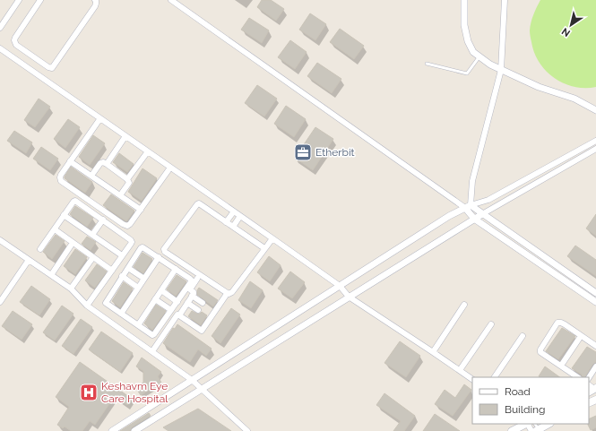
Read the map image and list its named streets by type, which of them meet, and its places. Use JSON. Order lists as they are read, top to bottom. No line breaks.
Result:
{"places":{"office":["Etherbit"],"hospital":["Keshavm Eye Care Hospital"]},"legend":["Road","Building"],"north":"bottom left"}
